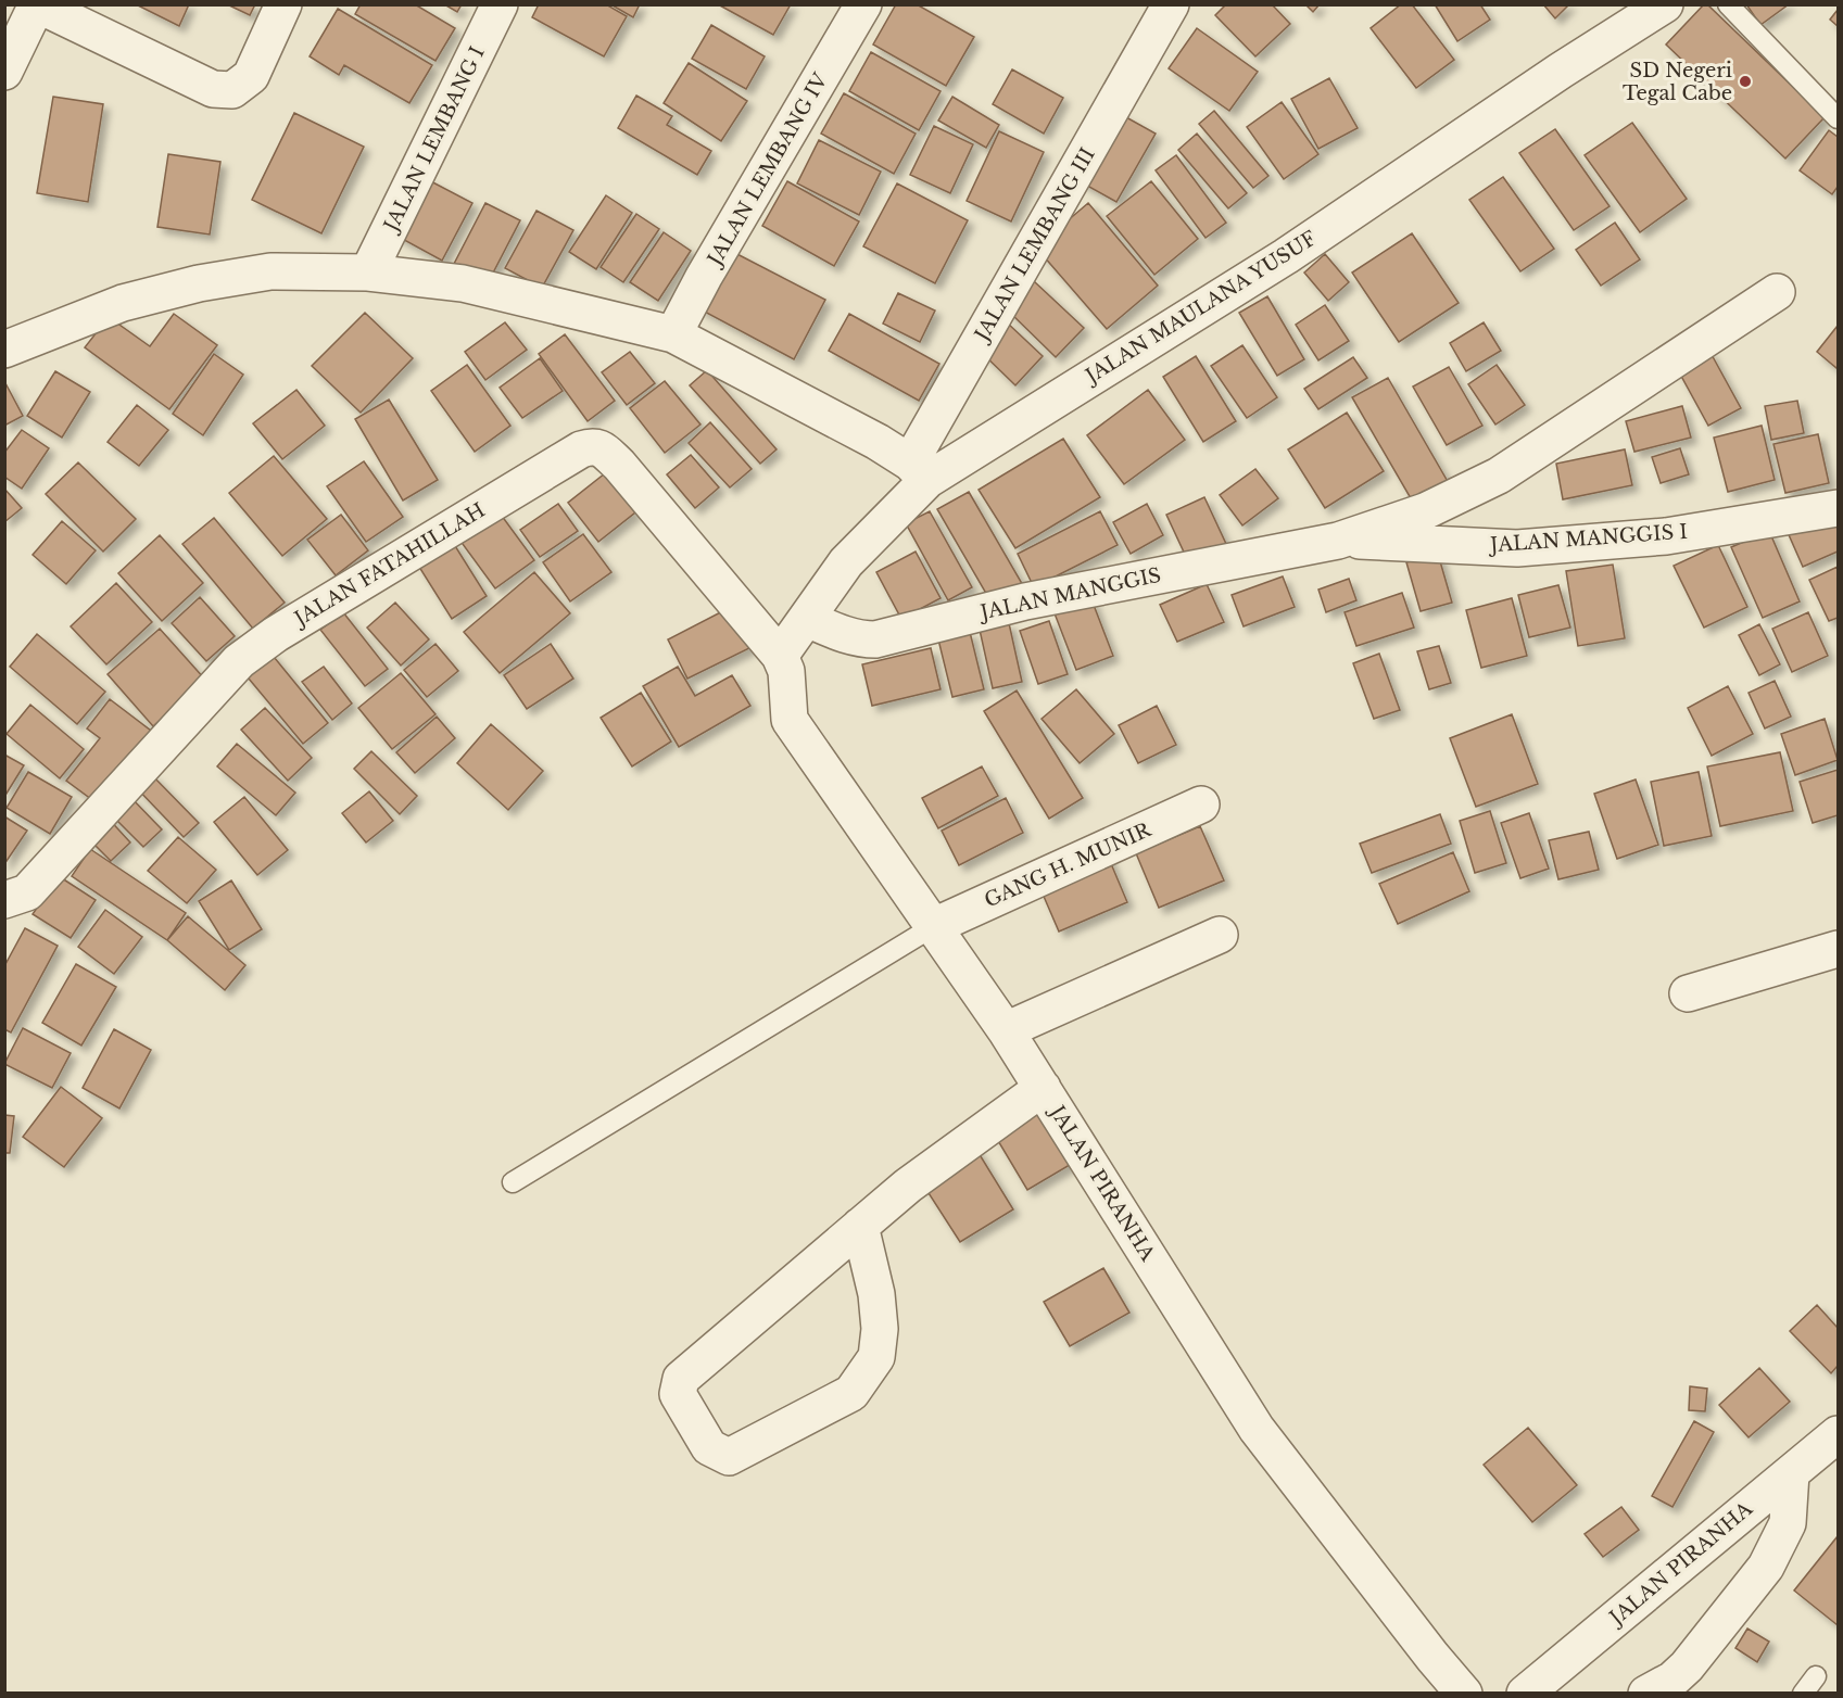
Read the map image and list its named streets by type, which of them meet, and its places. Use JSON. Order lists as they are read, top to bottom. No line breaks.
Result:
{"streets":{"street":["JALAN LEMBANG I","JALAN LEMBANG IV","JALAN LEMBANG III","JALAN MAULANA YUSUF","JALAN MANGGIS I","JALAN FATAHILLAH","JALAN MANGGIS","GANG H. MUNIR","JALAN PIRANHA"]},"crossings":[["JALAN LEMBANG III","JALAN MAULANA YUSUF"],["JALAN MAULANA YUSUF","JALAN FATAHILLAH"],["JALAN MAULANA YUSUF","JALAN MANGGIS"],["JALAN MAULANA YUSUF","JALAN PIRANHA"],["JALAN MANGGIS I","JALAN MANGGIS"],["JALAN FATAHILLAH","JALAN PIRANHA"],["GANG H. MUNIR","JALAN PIRANHA"]],"places":["SD Negeri Tegal Cabe"]}
